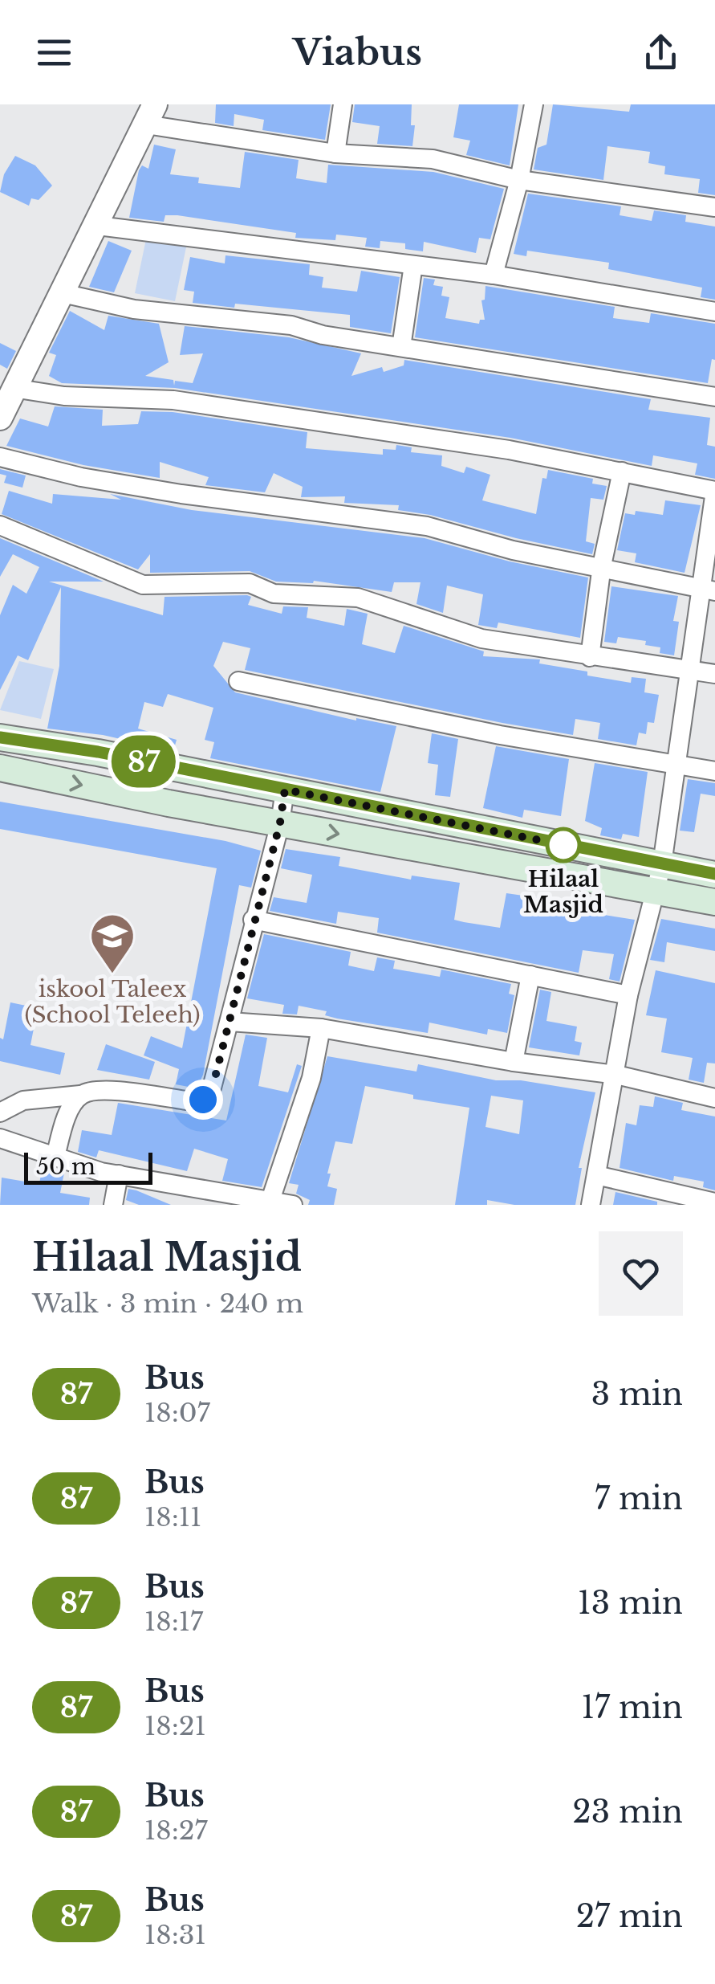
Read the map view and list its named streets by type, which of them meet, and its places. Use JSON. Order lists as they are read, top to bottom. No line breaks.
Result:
{"places":{"other":["Hilaal Masjid"],"school or university":["iskool Taleex (School Teleeh)"]},"lines":["bus line 87"],"scale_bar":"50 m","page":{"header":"Viabus","on_map":"87","scale":"50 m","heading":["Hilaal Masjid","Walk · 3 min · 240 m"],"list":[{"mark":"87","name":"Bus","note":"18:07","value":"3 min"},{"mark":"87","name":"Bus","note":"18:11","value":"7 min"},{"mark":"87","name":"Bus","note":"18:17","value":"13 min"},{"mark":"87","name":"Bus","note":"18:21","value":"17 min"},{"mark":"87","name":"Bus","note":"18:27","value":"23 min"},{"mark":"87","name":"Bus","note":"18:31","value":"27 min"}]}}
